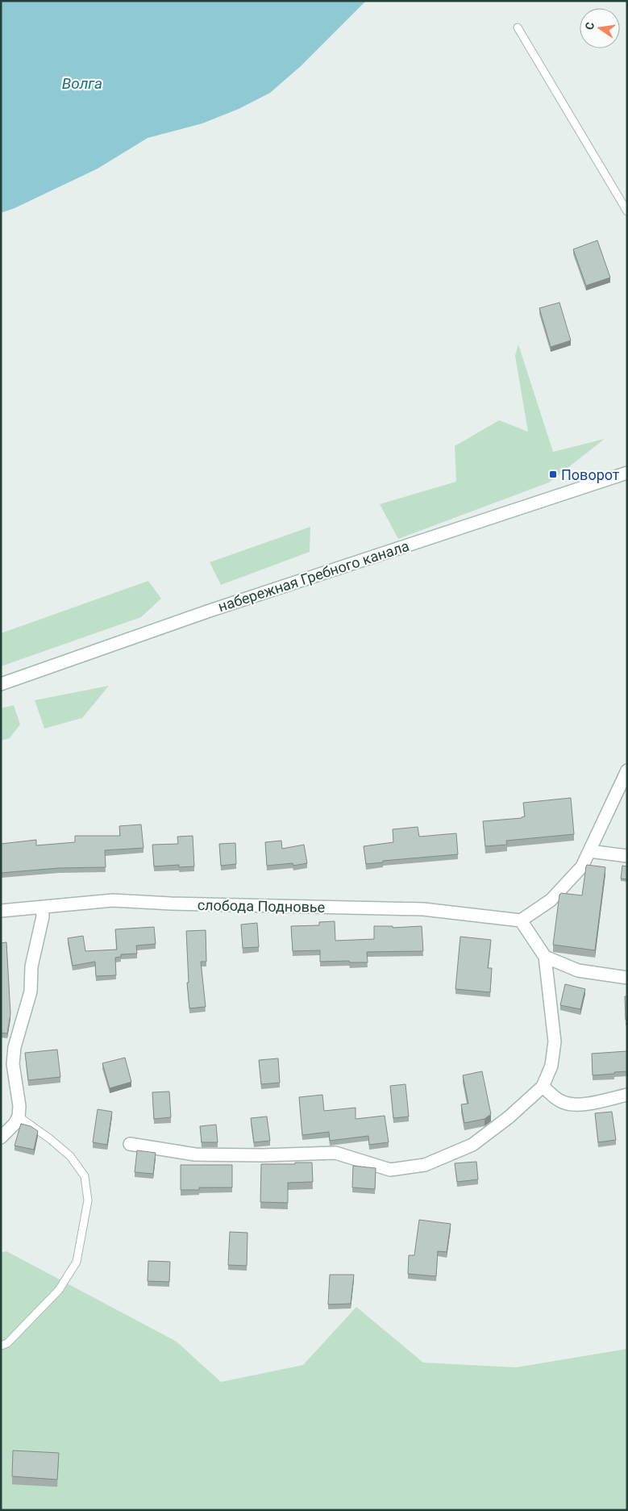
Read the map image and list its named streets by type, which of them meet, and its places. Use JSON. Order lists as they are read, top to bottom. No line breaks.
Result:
{"streets":{"street":["набережная Гребного канала","слобода Подновье"]},"water":["Волга"],"places":{"transit":["Поворот"]},"north":"left"}
